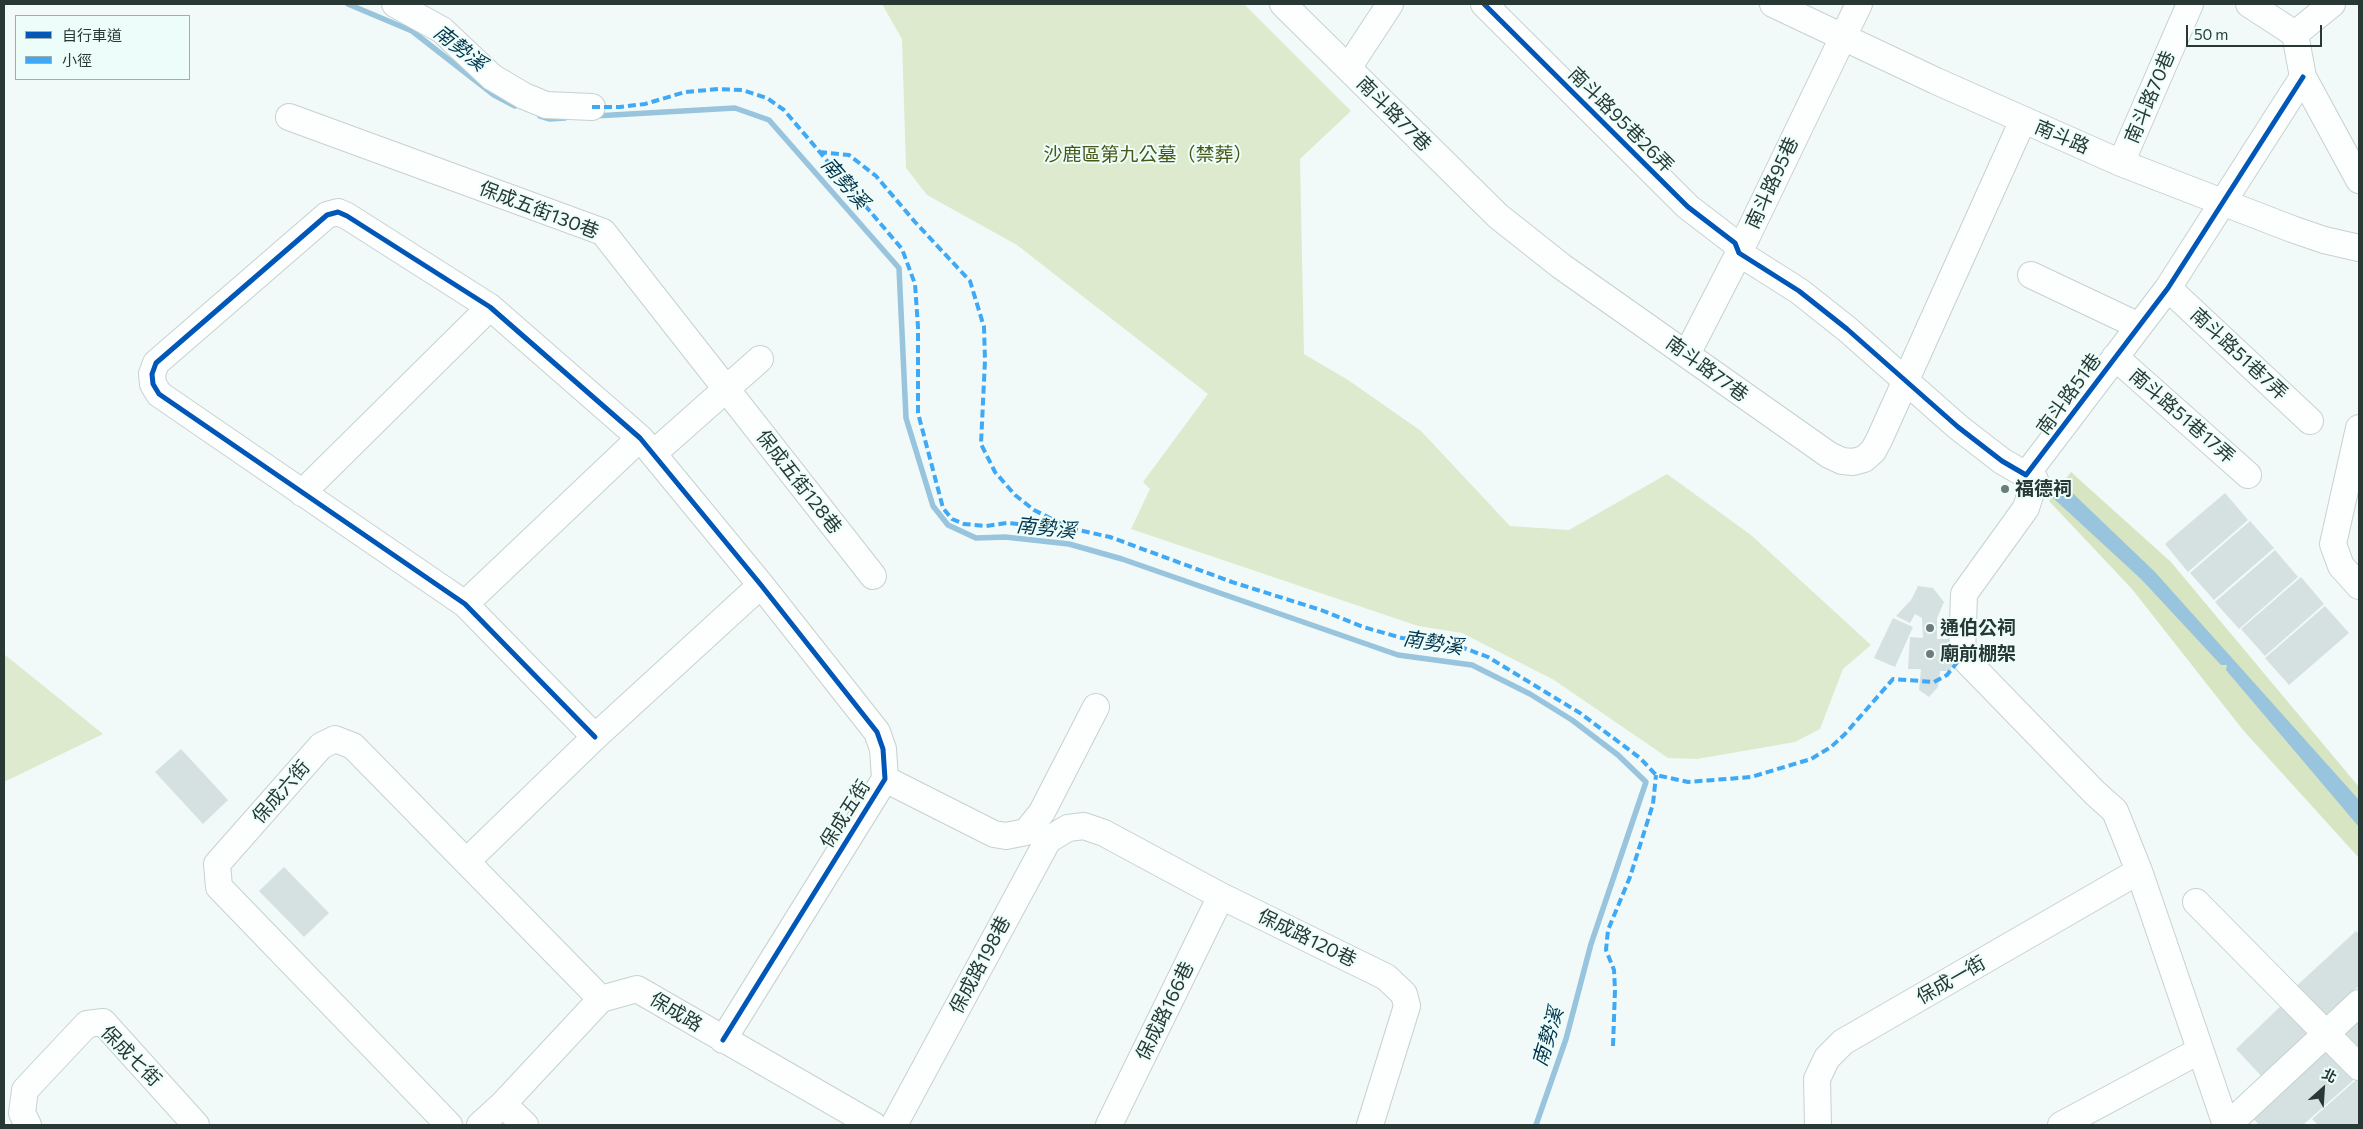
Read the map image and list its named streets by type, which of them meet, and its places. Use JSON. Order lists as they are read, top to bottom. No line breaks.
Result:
{"streets":{"street":["南斗路70巷","南斗路77巷","南斗路95巷26弄","南斗路","南斗路95巷","保成五街130巷","南斗路51巷7弄","南斗路51巷","南斗路51巷17弄","保成五街128巷","保成六街","保成五街","保成路120巷","保成路198巷","保成一街","保成路166巷","保成路","保成七街"]},"crossings":[["南斗路70巷","南斗路"],["南斗路77巷","南斗路95巷26弄"],["南斗路77巷","南斗路"],["南斗路77巷","南斗路95巷"],["南斗路95巷26弄","南斗路95巷"],["南斗路","南斗路95巷"],["南斗路","南斗路51巷"],["保成五街130巷","保成五街128巷"],["南斗路51巷7弄","南斗路51巷"],["南斗路51巷","南斗路51巷17弄"],["保成六街","保成路"],["保成五街","保成路"],["保成路120巷","保成路198巷"],["保成路120巷","保成路166巷"]],"water":["南勢溪"],"parks":["沙鹿區第九公墓（禁葬）"],"places":["福德祠","通伯公祠","廟前棚架"],"legend":["自行車道","小徑"],"scale_bar":"50 m","north":"top right"}
